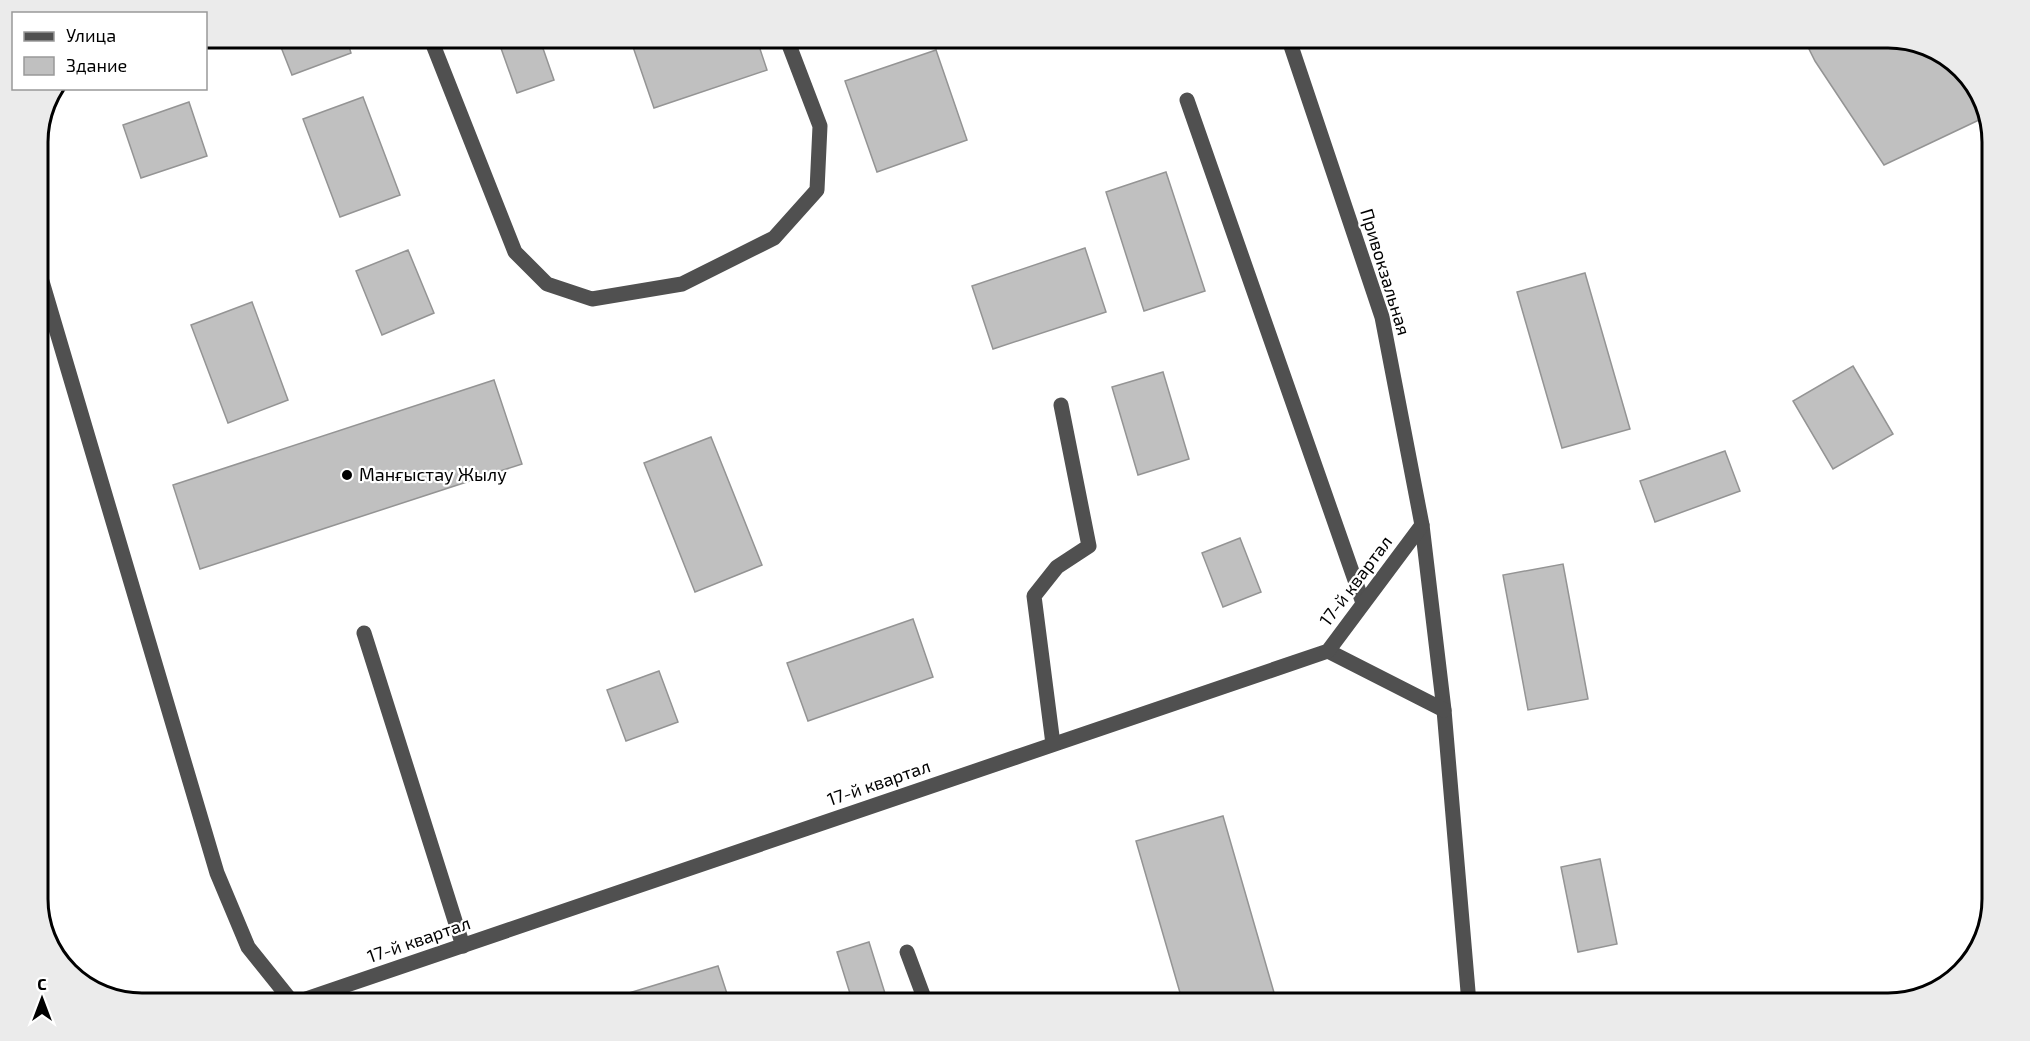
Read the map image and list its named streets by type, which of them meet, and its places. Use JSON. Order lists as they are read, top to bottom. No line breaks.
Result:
{"streets":{"street":["Привокзальная","17-й квартал"]},"crossings":[["Привокзальная","17-й квартал"]],"places":["Манғыстау Жылу"],"legend":["Улица","Здание"],"north":"top"}
